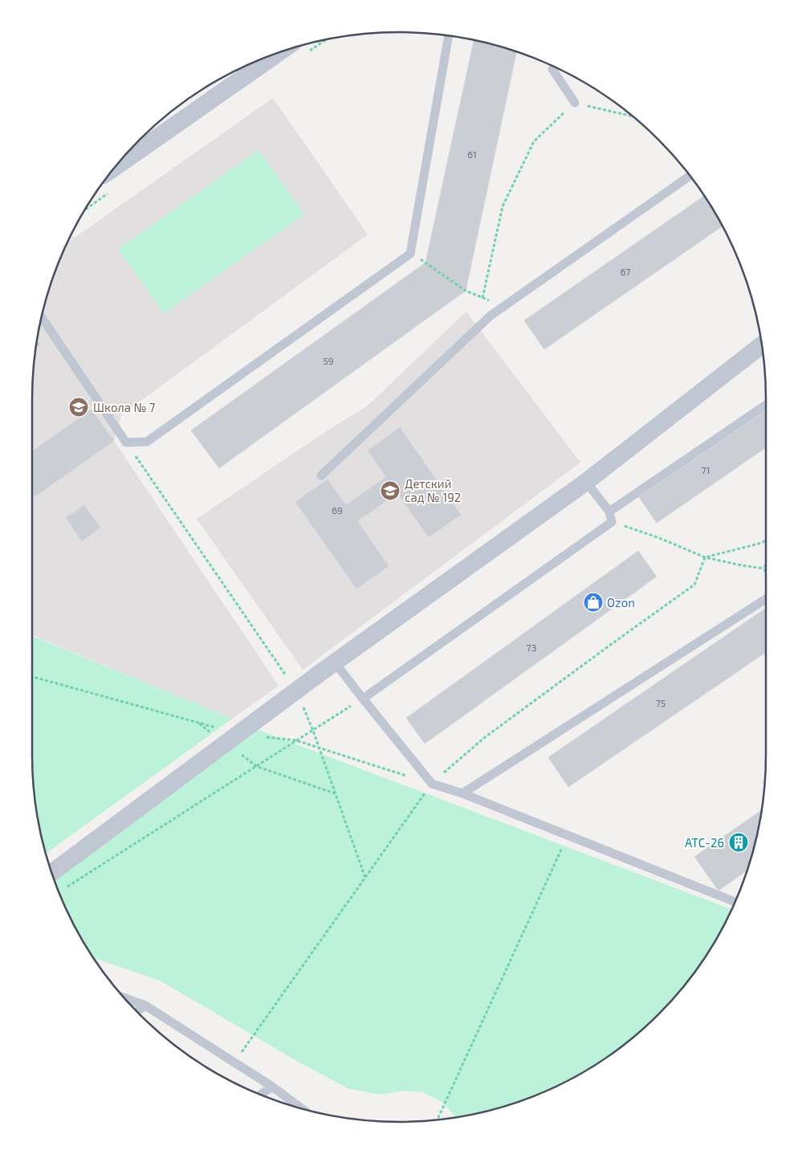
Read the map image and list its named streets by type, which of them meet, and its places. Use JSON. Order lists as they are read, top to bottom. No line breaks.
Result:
{"places":{"school or university":["Школа № 7","Детский сад № 192"],"shop":["Ozon"],"building":["АТС-26"]},"house_numbers":["61","67","59","71","69","73","75"]}
